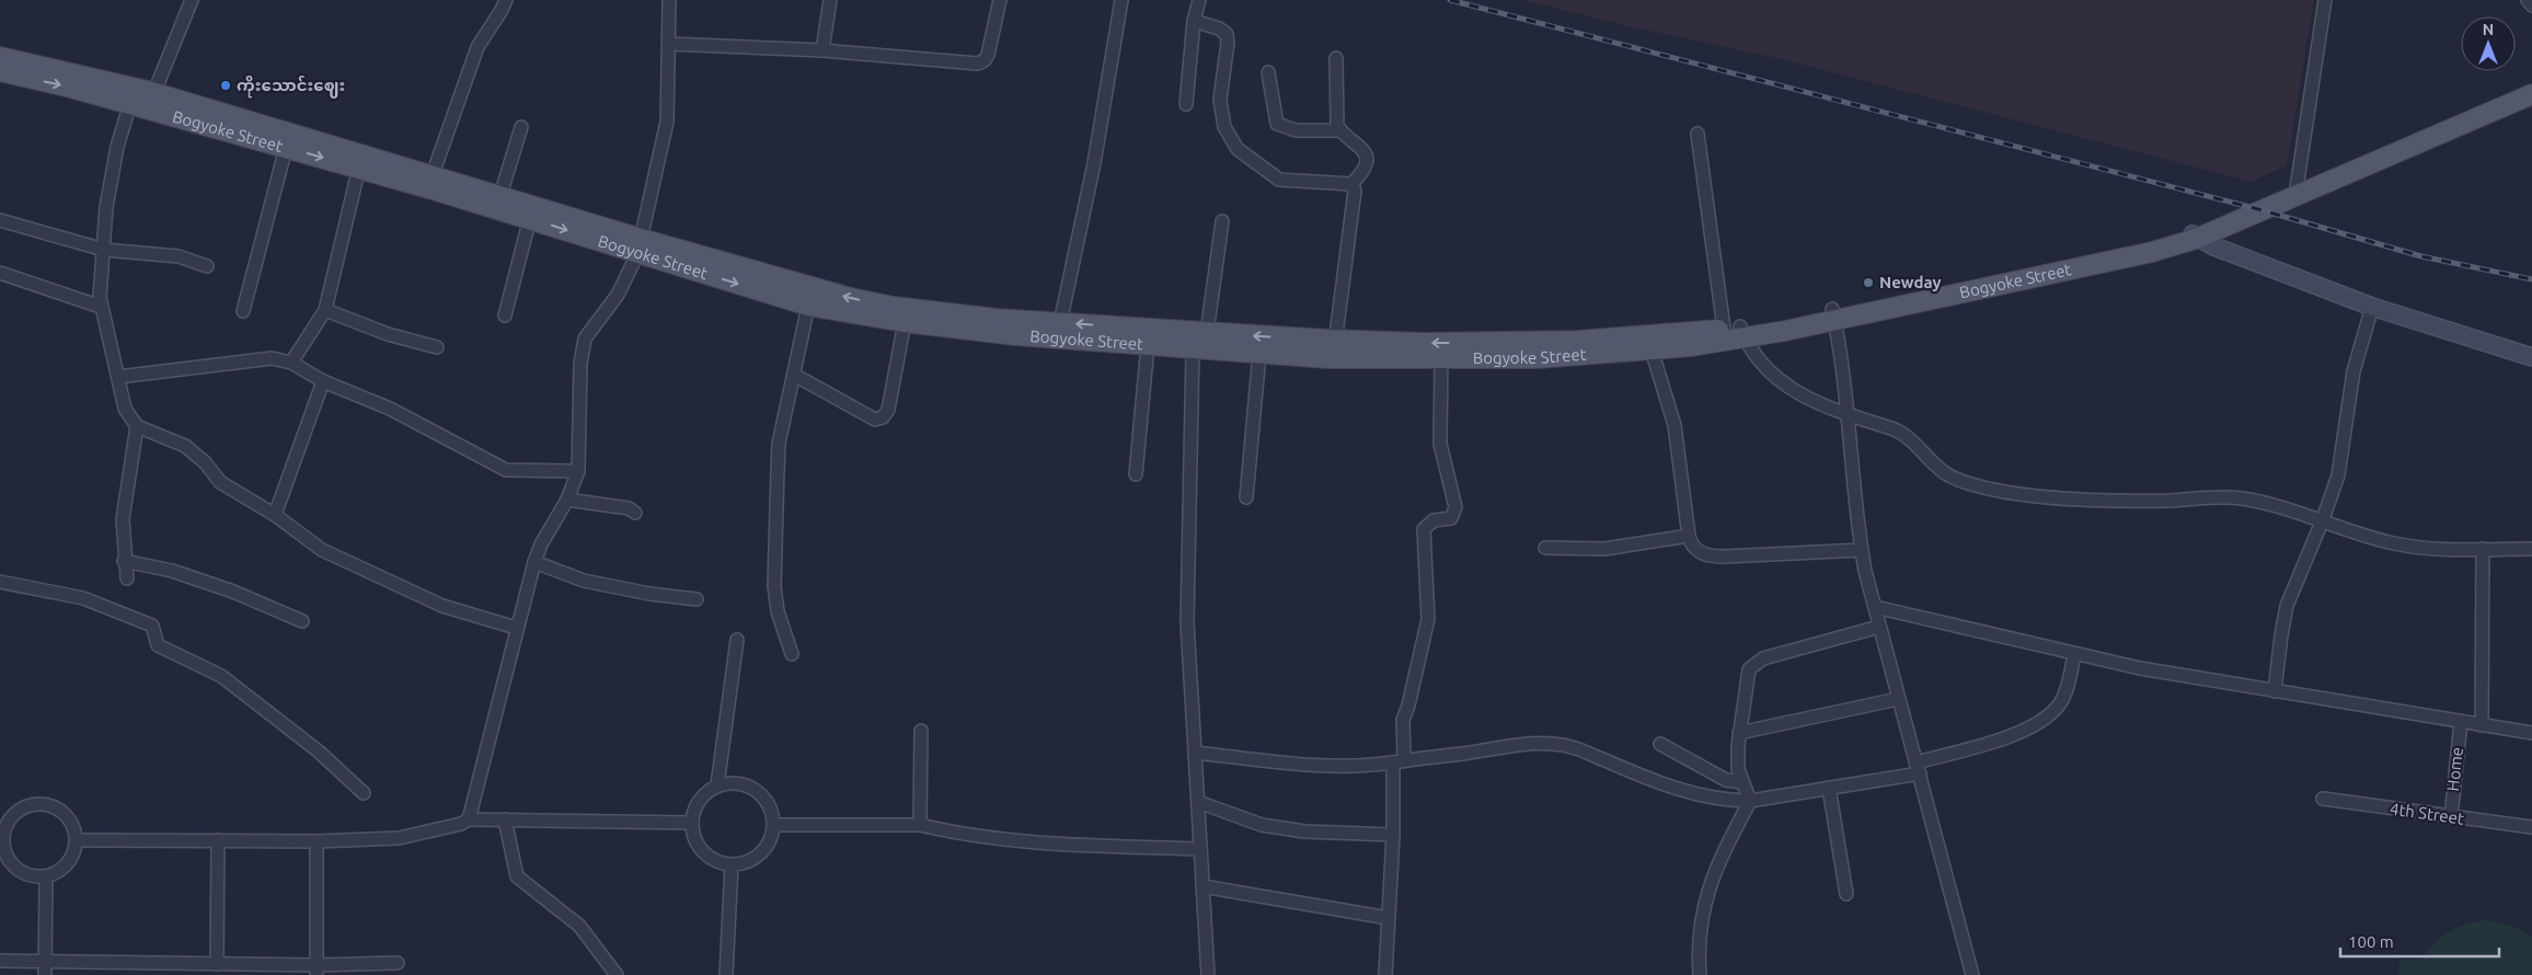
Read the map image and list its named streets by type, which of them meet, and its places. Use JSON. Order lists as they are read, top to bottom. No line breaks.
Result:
{"streets":{"main road":["Bogyoke Street"],"street":["Home","4th Street"]},"crossings":[["Home","4th Street"]],"places":["ကိုးသောင်းဈေး","Newday"],"scale_bar":"100 m","north":"top"}
